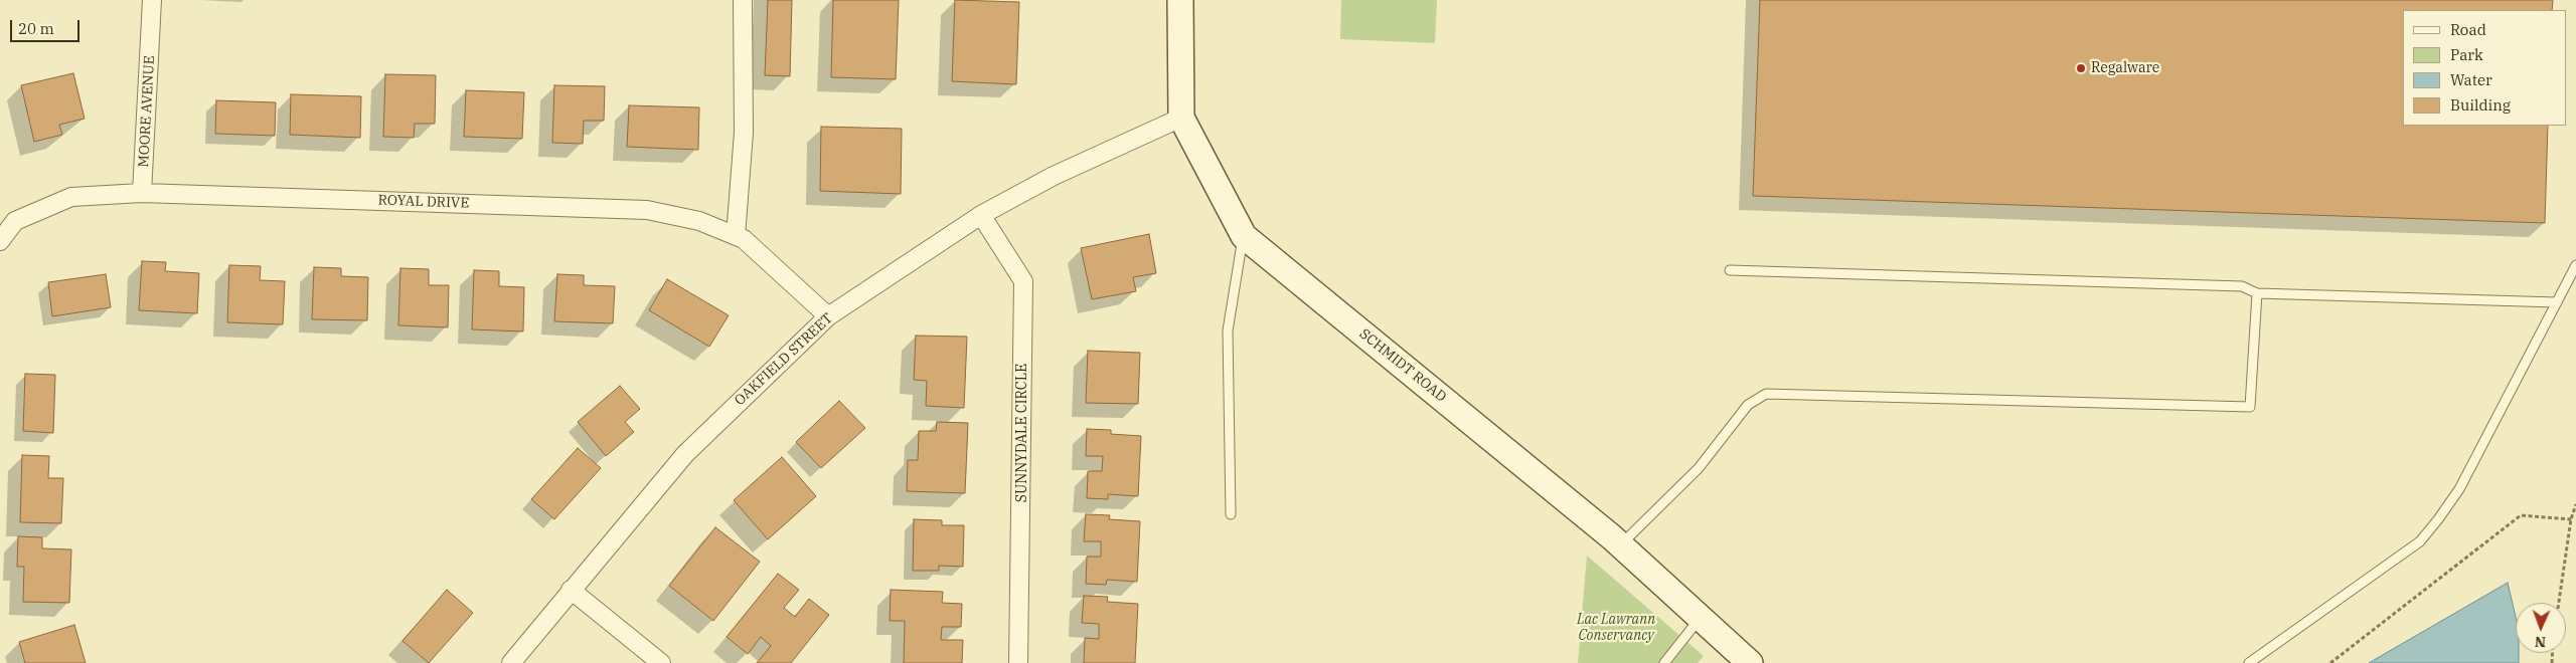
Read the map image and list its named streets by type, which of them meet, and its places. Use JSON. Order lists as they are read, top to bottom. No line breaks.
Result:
{"streets":{"street":["MOORE AVENUE","ROYAL DRIVE","OAKFIELD STREET","SCHMIDT ROAD","SUNNYDALE CIRCLE"]},"crossings":[["MOORE AVENUE","ROYAL DRIVE"],["ROYAL DRIVE","OAKFIELD STREET"],["OAKFIELD STREET","SCHMIDT ROAD"],["OAKFIELD STREET","SUNNYDALE CIRCLE"]],"parks":["Lac Lawrann Conservancy"],"places":["Regalware"],"legend":["Road","Park","Water","Building"],"scale_bar":"20 m","north":"bottom"}
